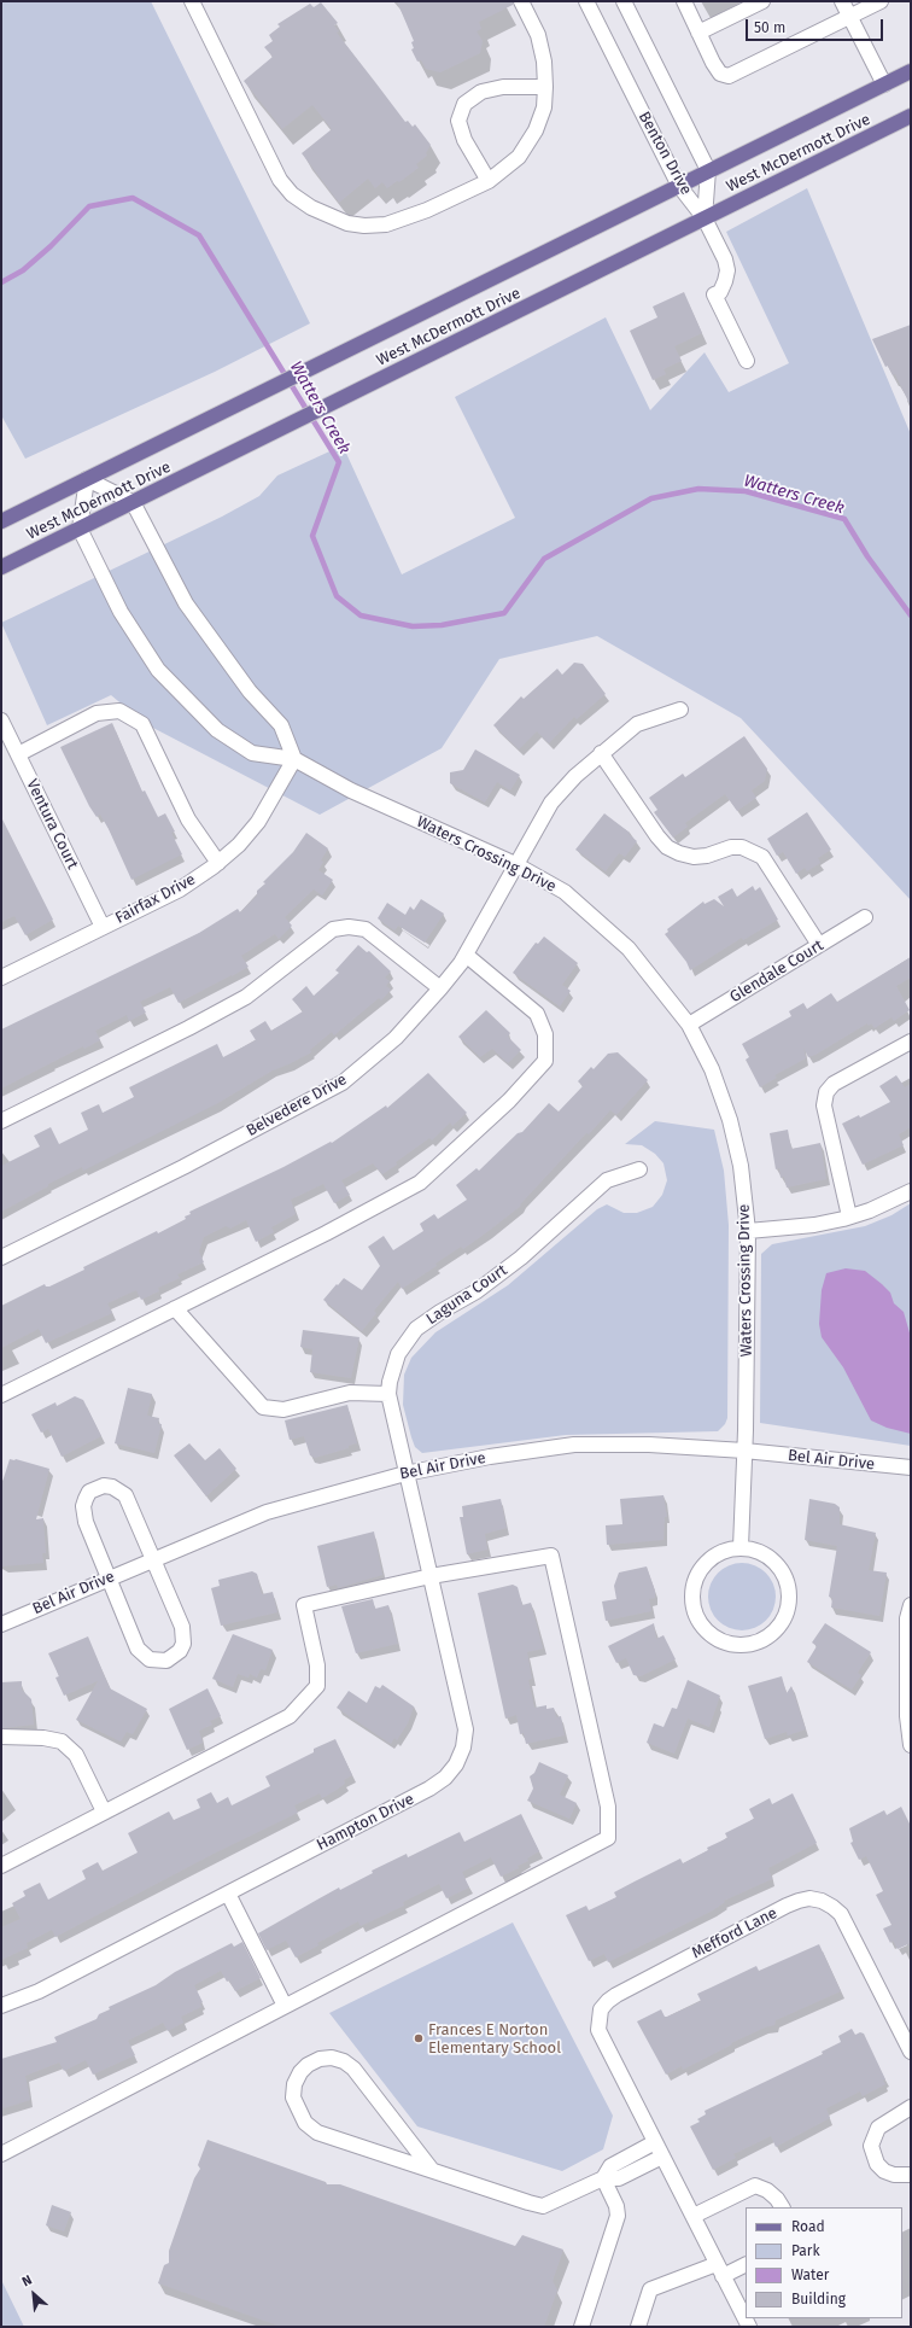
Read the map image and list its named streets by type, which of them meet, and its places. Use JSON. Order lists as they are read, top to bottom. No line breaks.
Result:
{"streets":{"main road":["West McDermott Drive"],"street":["Benton Drive","Ventura Court","Waters Crossing Drive","Fairfax Drive","Glendale Court","Belvedere Drive","Laguna Court","Bel Air Drive","Hampton Drive","Mefford Lane"]},"crossings":[["Benton Drive","West McDermott Drive"],["West McDermott Drive","Waters Crossing Drive"],["Ventura Court","Fairfax Drive"],["Waters Crossing Drive","Fairfax Drive"],["Waters Crossing Drive","Glendale Court"],["Waters Crossing Drive","Belvedere Drive"],["Waters Crossing Drive","Bel Air Drive"],["Laguna Court","Bel Air Drive"],["Laguna Court","Hampton Drive"],["Bel Air Drive","Hampton Drive"]],"water":["Watters Creek"],"places":["Frances E Norton Elementary School"],"legend":["Road","Park","Water","Building"],"scale_bar":"50 m","north":"top left"}
